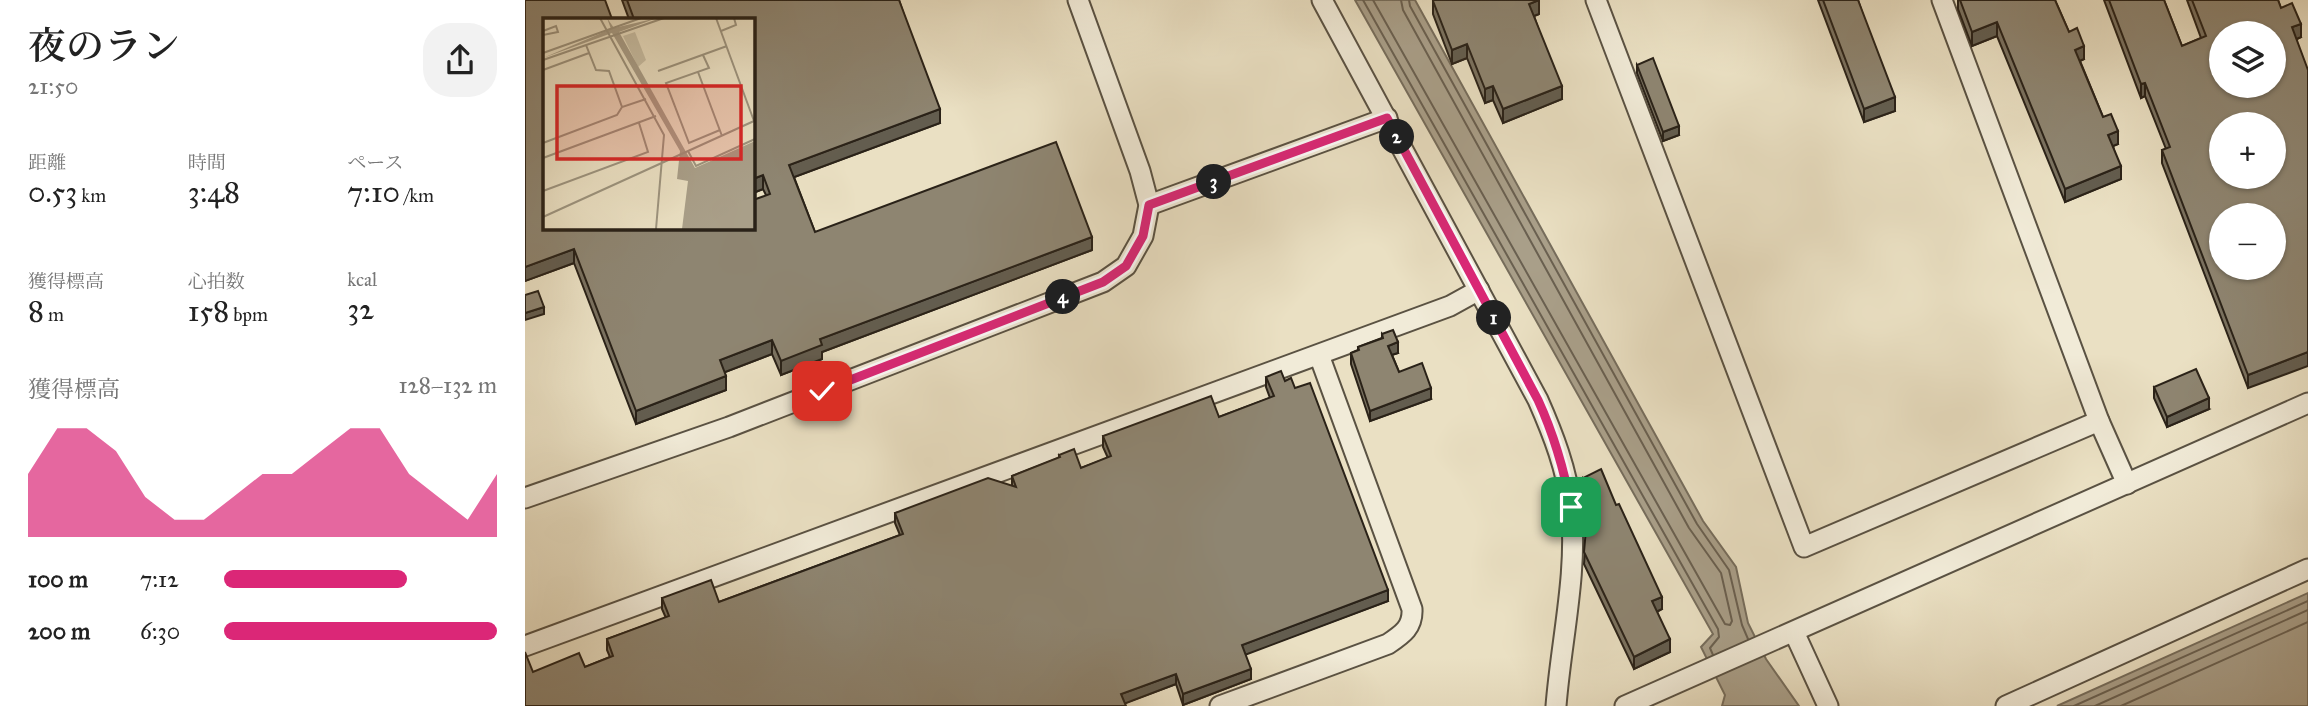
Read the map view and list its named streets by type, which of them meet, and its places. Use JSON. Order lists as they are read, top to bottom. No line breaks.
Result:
{"page":{"heading":["夜のラン","21:50"],"map_buttons":["+","−"],"stats":[["距離","0.53 km"],["時間","3:48"],["ペース","7:10 /km"],["獲得標高","8 m"],["心拍数","158 bpm"],["kcal","32"]],"pins":["2","3","4","1"],"chart":["獲得標高","128–132 m"],"list":[{"name":"100 m","note":"7:12"},{"name":"200 m","note":"6:30"}]}}
